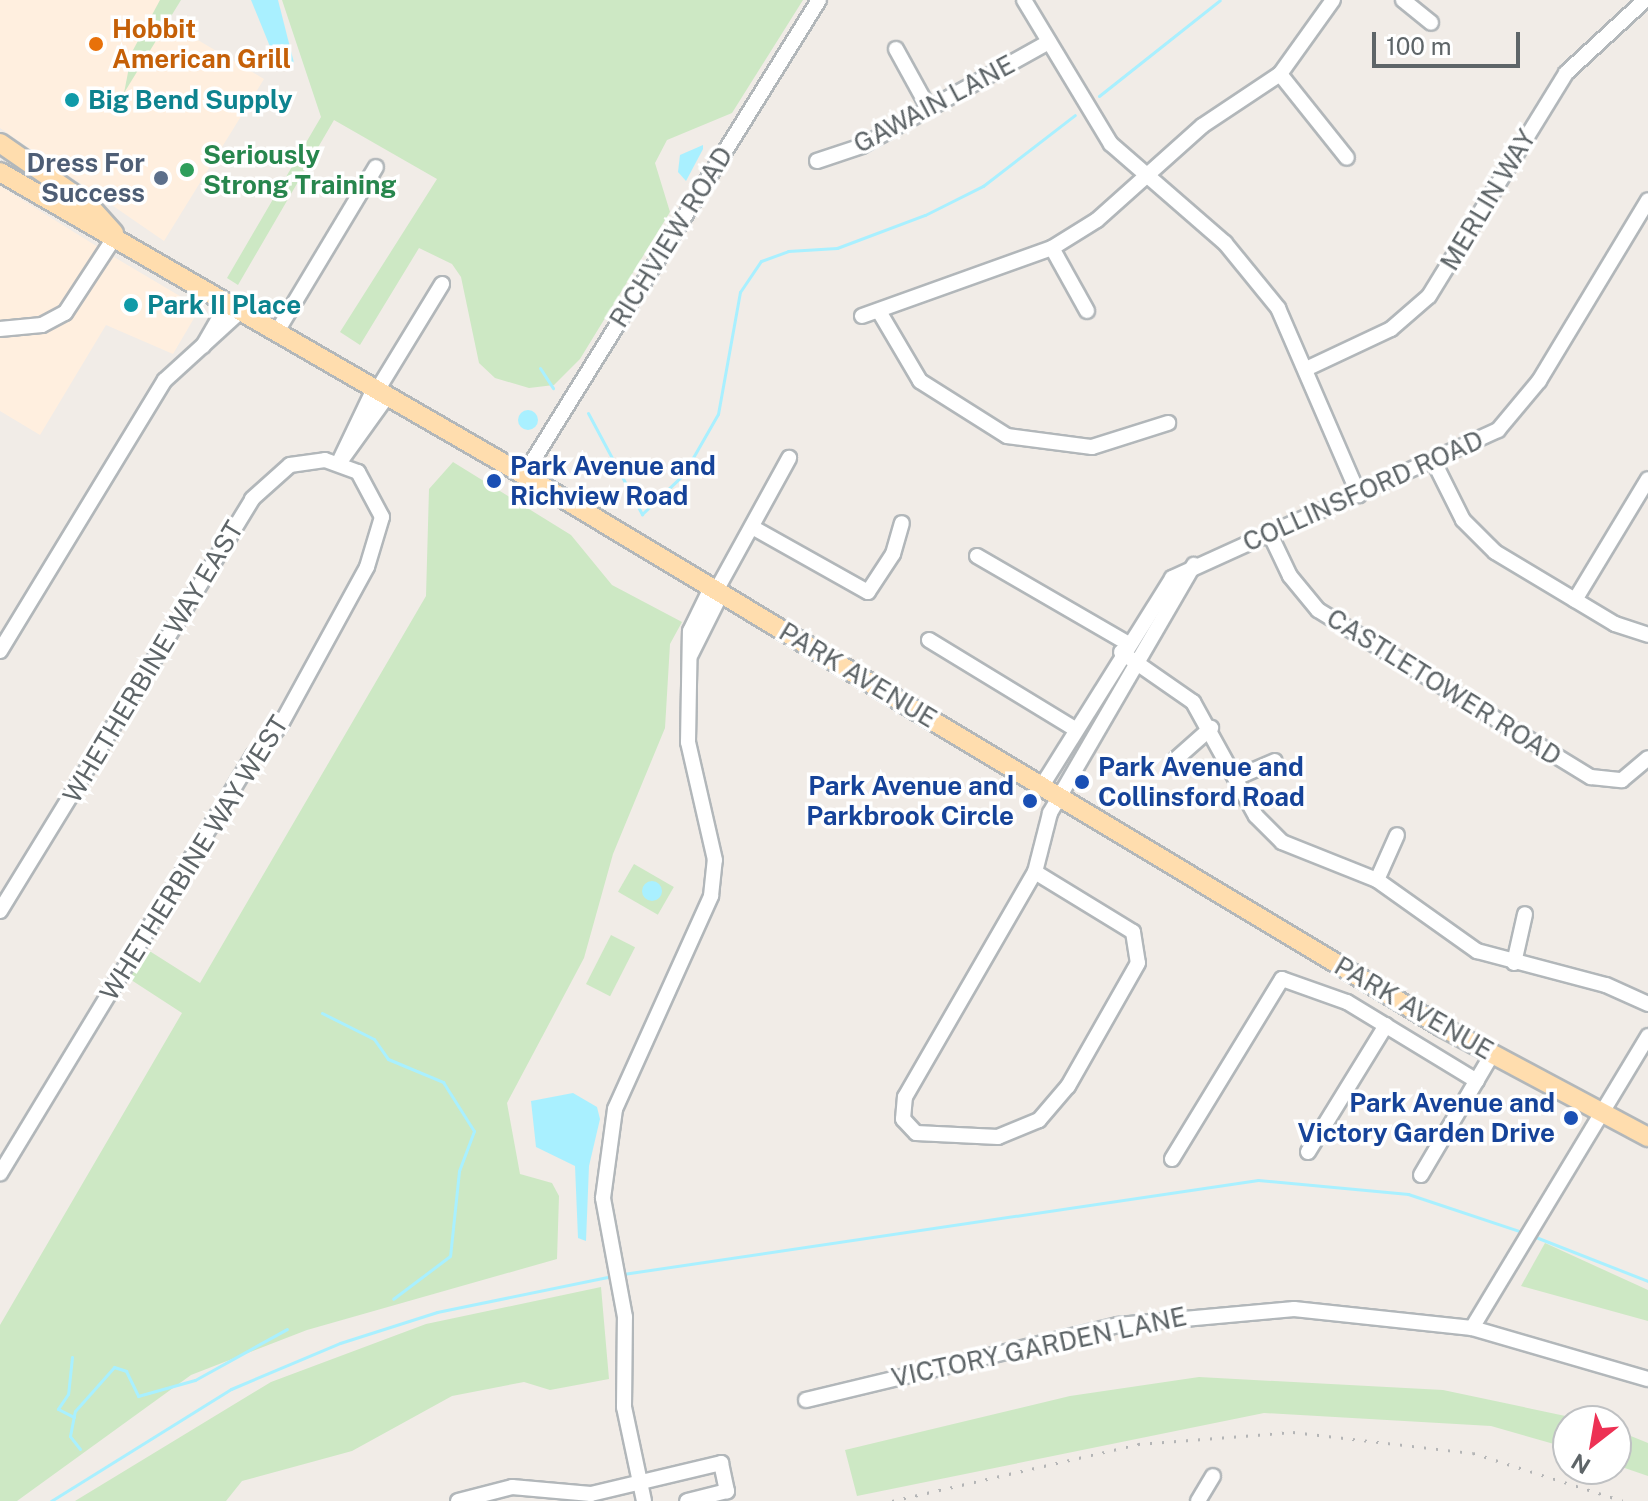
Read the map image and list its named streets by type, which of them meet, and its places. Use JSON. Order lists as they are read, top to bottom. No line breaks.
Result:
{"streets":{"main road":["PARK AVENUE"],"street":["GAWAIN LANE","MERLIN WAY","RICHVIEW ROAD","COLLINSFORD ROAD","WHETHERBINE WAY EAST","CASTLETOWER ROAD","WHETHERBINE WAY WEST","VICTORY GARDEN LANE"]},"crossings":[["RICHVIEW ROAD","PARK AVENUE"],["COLLINSFORD ROAD","PARK AVENUE"],["COLLINSFORD ROAD","CASTLETOWER ROAD"],["WHETHERBINE WAY EAST","WHETHERBINE WAY WEST"]],"places":["Hobbit American Grill","Big Bend Supply","Seriously Strong Training","Dress For Success","Park II Place","Park Avenue and Richview Road","Park Avenue and Collinsford Road","Park Avenue and Parkbrook Circle","Park Avenue and Victory Garden Drive"],"scale_bar":"100 m","north":"bottom left"}
